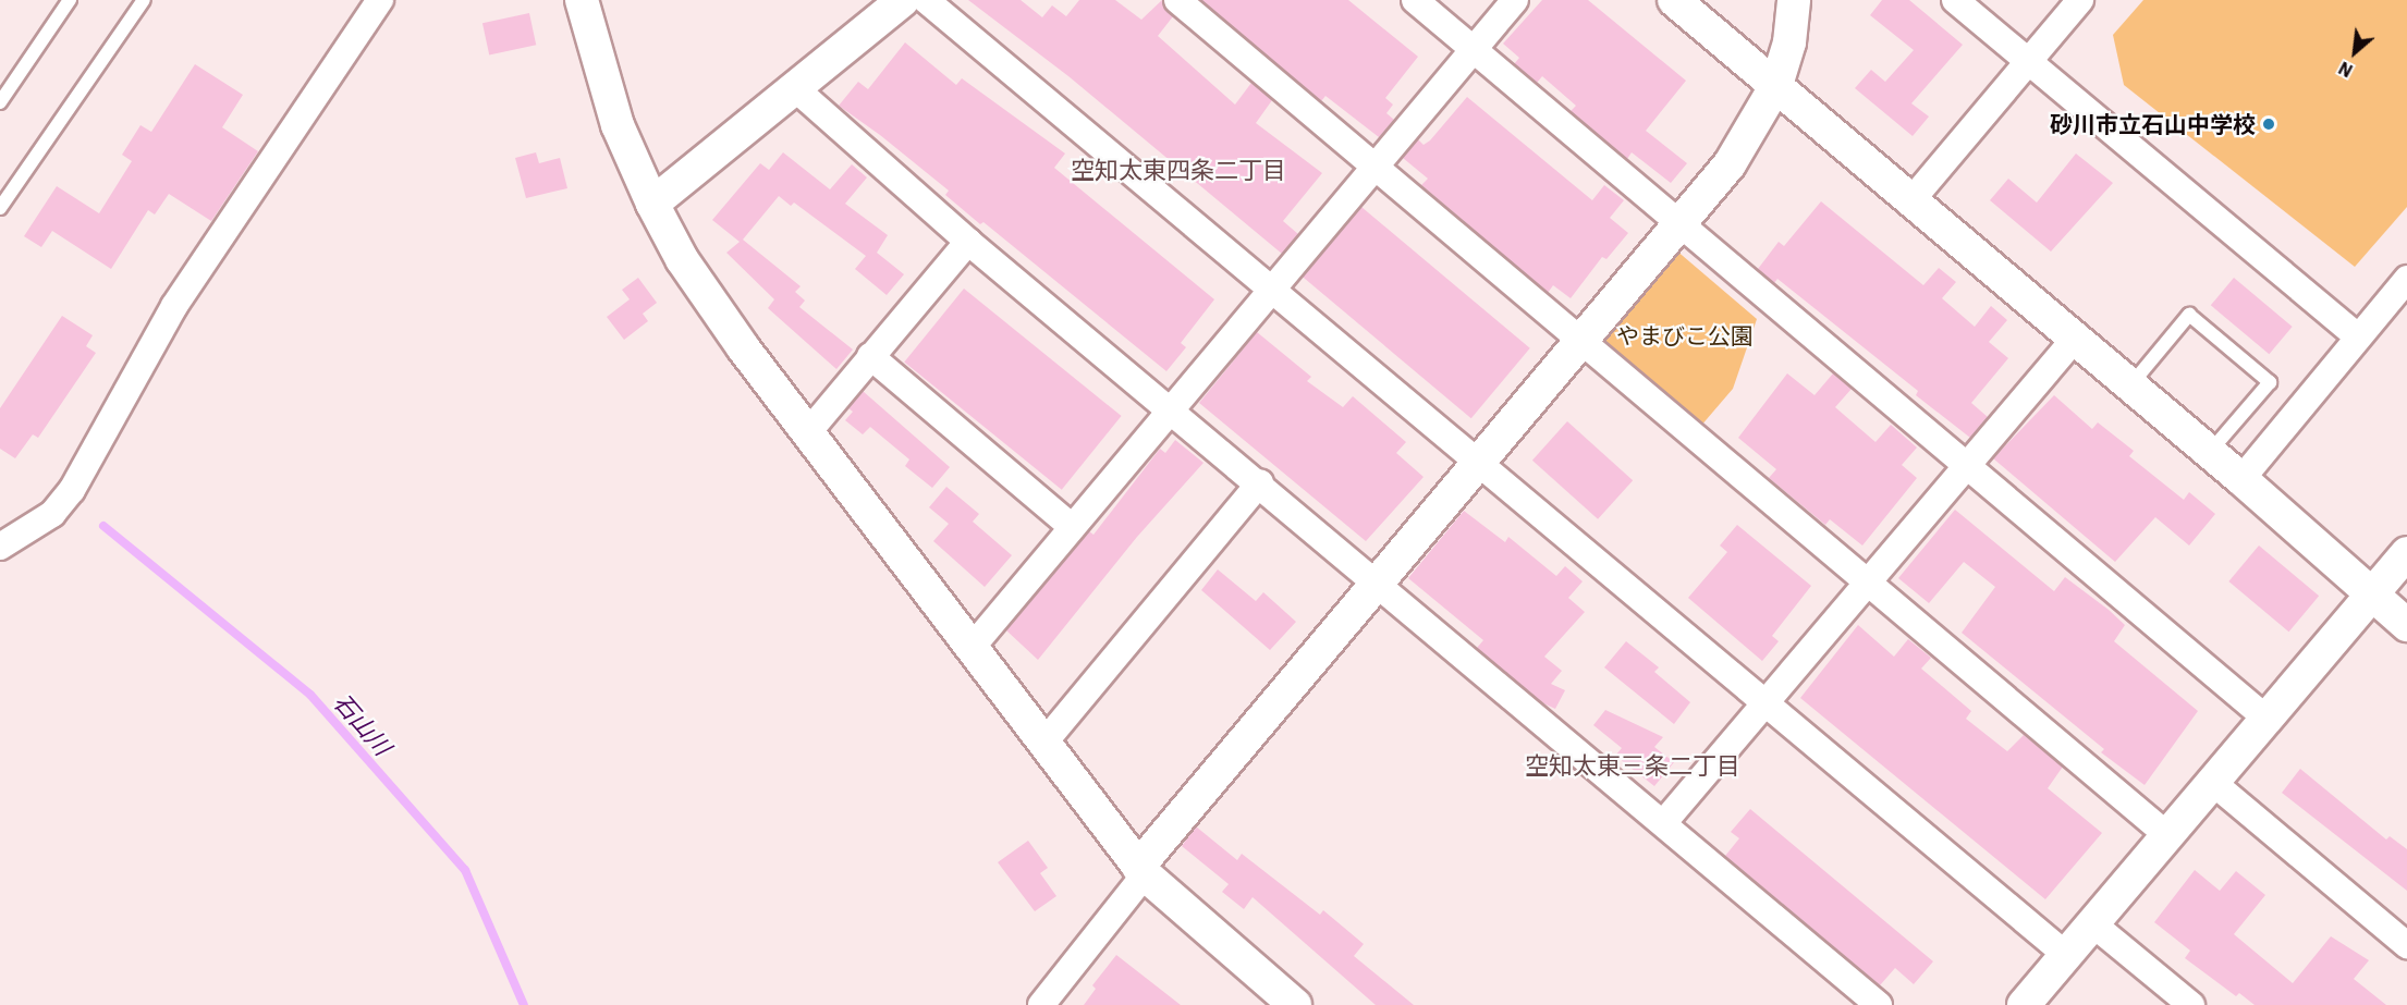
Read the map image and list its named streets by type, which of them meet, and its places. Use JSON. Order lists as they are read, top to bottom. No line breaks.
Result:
{"districts":["空知太東四条二丁目","空知太東三条二丁目"],"water":["石山川"],"parks":["やまびこ公園"],"places":["砂川市立石山中学校"],"north":"bottom left"}
